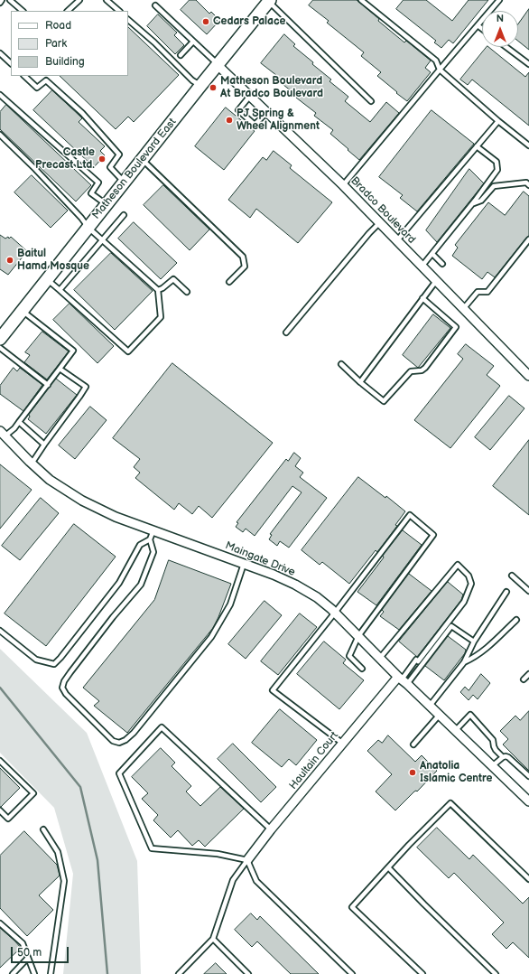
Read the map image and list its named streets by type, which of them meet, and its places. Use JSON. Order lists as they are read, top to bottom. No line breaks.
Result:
{"streets":{"street":["Matheson Boulevard East","Bradco Boulevard","Maingate Drive","Haultain Court"]},"crossings":[["Matheson Boulevard East","Bradco Boulevard"],["Maingate Drive","Haultain Court"]],"places":["Cedars Palace","Matheson Boulevard At Bradco Boulevard","PJ Spring & Wheel Alignment","Castle Precast Ltd.","Baitul Hamd Mosque","Anatolia Islamic Centre"],"legend":["Road","Park","Building"],"scale_bar":"50 m","north":"top"}
